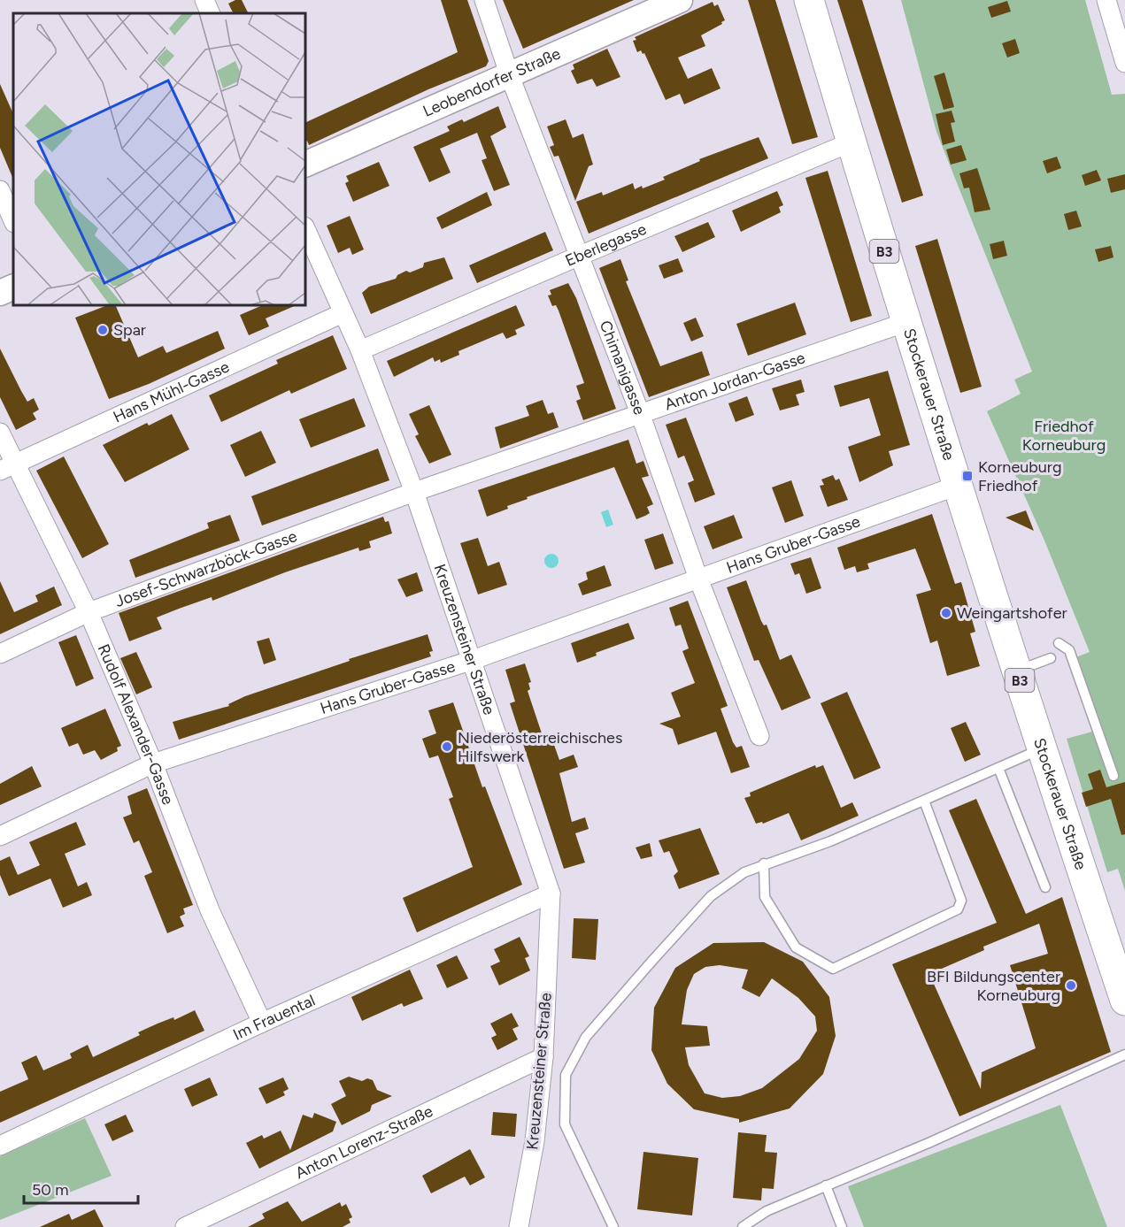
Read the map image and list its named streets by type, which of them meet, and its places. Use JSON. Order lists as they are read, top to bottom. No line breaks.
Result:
{"streets":{"main road":["Leobendorfer Straße","B3","Stockerauer Straße"],"street":["Eberlegasse","Chimanigasse","Anton Jordan-Gasse","Hans Mühl-Gasse","Hans Gruber-Gasse","Josef-Schwarzböck-Gasse","Kreuzensteiner Straße","Rudolf Alexander-Gasse","Im Frauental","Anton Lorenz-Straße"]},"crossings":[["Leobendorfer Straße","Chimanigasse"],["Eberlegasse","Chimanigasse"],["Eberlegasse","Stockerauer Straße"],["Eberlegasse","Kreuzensteiner Straße"],["Chimanigasse","Anton Jordan-Gasse"],["Chimanigasse","Hans Gruber-Gasse"],["Anton Jordan-Gasse","Stockerauer Straße"],["Anton Jordan-Gasse","Josef-Schwarzböck-Gasse"],["Anton Jordan-Gasse","Kreuzensteiner Straße"],["Hans Mühl-Gasse","Kreuzensteiner Straße"],["Hans Mühl-Gasse","Rudolf Alexander-Gasse"],["Stockerauer Straße","Hans Gruber-Gasse"],["Hans Gruber-Gasse","Kreuzensteiner Straße"],["Hans Gruber-Gasse","Rudolf Alexander-Gasse"],["Josef-Schwarzböck-Gasse","Kreuzensteiner Straße"],["Josef-Schwarzböck-Gasse","Rudolf Alexander-Gasse"],["Kreuzensteiner Straße","Im Frauental"],["Kreuzensteiner Straße","Anton Lorenz-Straße"],["Rudolf Alexander-Gasse","Im Frauental"]],"parks":["Friedhof Korneuburg"],"places":{"other":["Spar","Weingartshofer","Niederösterreichisches Hilfswerk","BFI Bildungscenter Korneuburg"],"transit":["Korneuburg Friedhof"]},"scale_bar":"50 m"}
